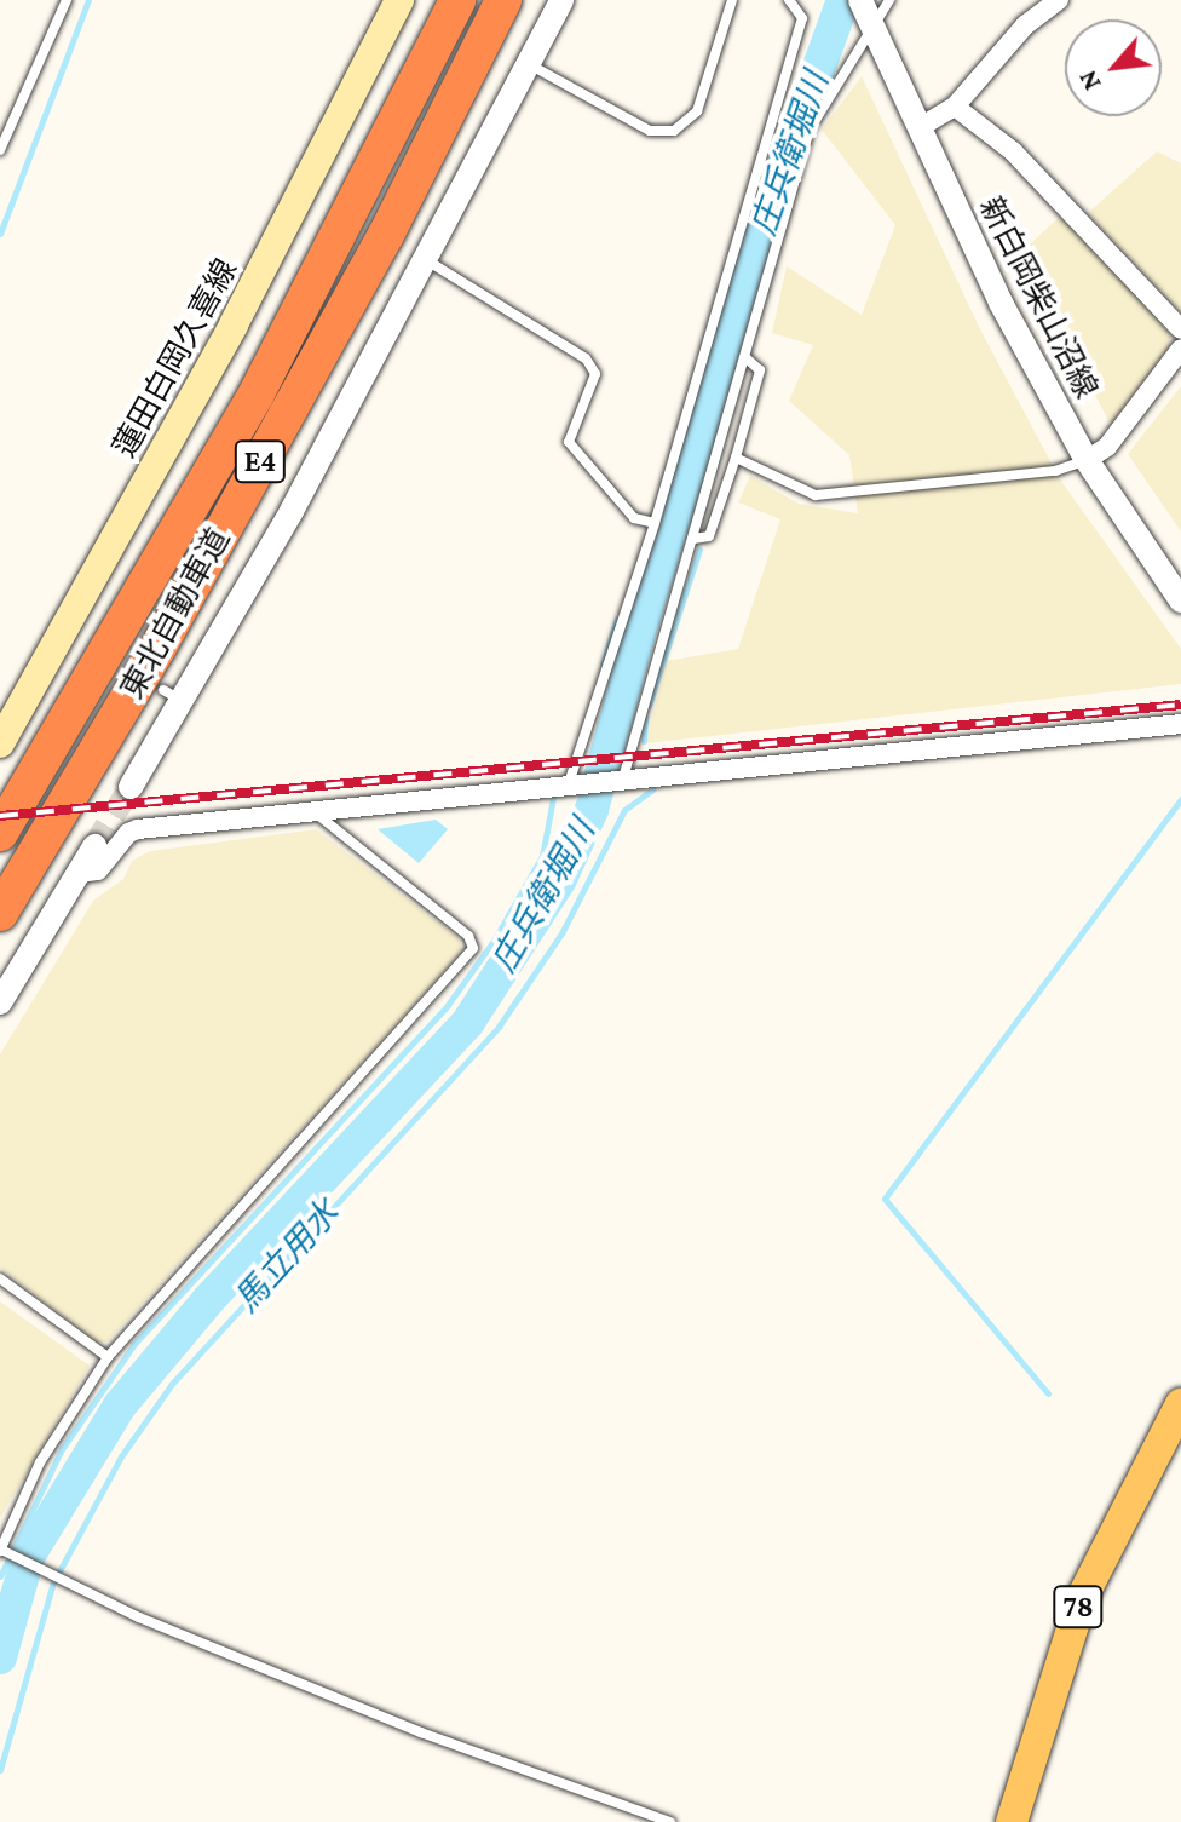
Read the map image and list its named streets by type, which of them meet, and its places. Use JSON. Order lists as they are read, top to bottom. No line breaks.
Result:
{"streets":{"highway":["E4","東北自動車道"],"main road":["蓮田白岡久喜線","78"],"street":["新白岡柴山沼線"]},"water":["庄兵衛堀川","馬立用水"],"north":"bottom left"}
